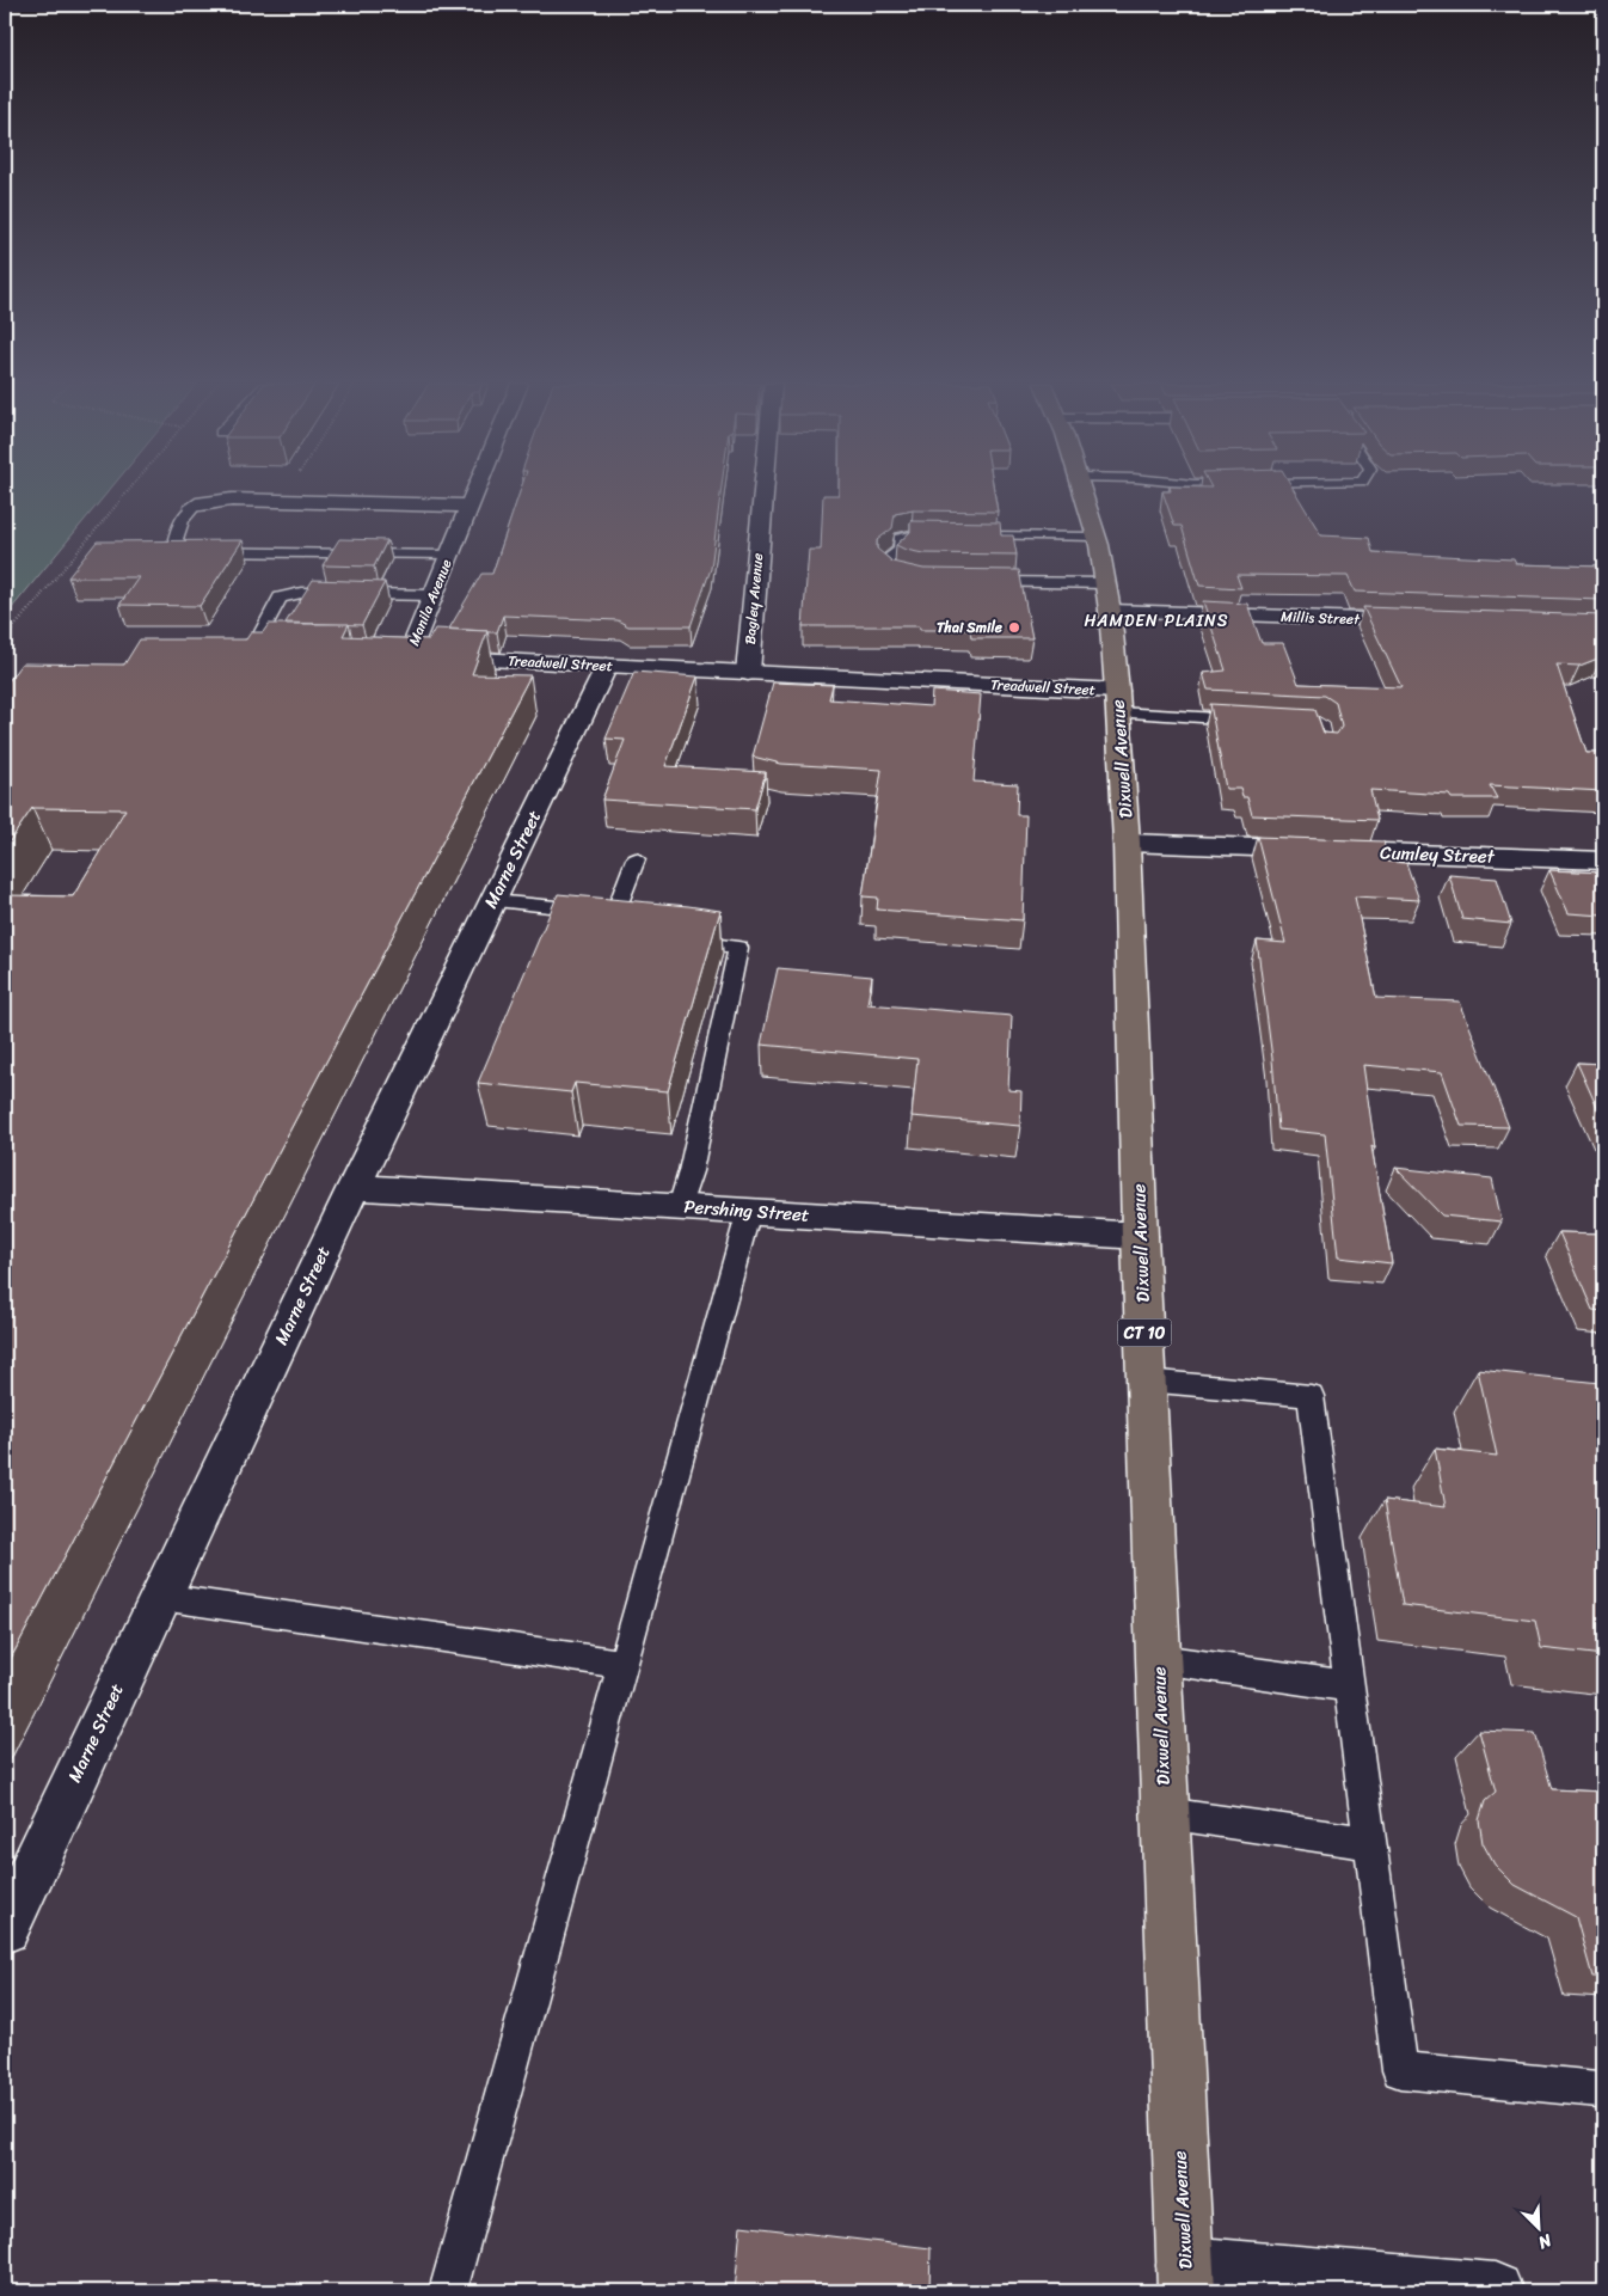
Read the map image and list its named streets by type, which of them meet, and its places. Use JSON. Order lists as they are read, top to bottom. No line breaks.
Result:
{"streets":{"main road":["Dixwell Avenue","CT 10"],"street":["Bagley Avenue","Manila Avenue","Millis Street","Treadwell Street","Cumley Street","Marne Street","Pershing Street"]},"crossings":[["Bagley Avenue","Treadwell Street"],["Manila Avenue","Treadwell Street"],["Millis Street","Dixwell Avenue"],["Treadwell Street","Dixwell Avenue"],["Treadwell Street","Marne Street"],["Dixwell Avenue","Cumley Street"],["Dixwell Avenue","Pershing Street"],["Marne Street","Pershing Street"]],"districts":["HAMDEN PLAINS"],"places":["Thai Smile"],"north":"bottom right"}
